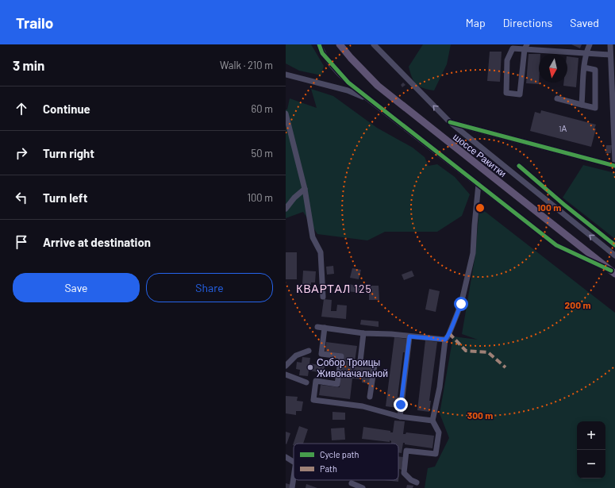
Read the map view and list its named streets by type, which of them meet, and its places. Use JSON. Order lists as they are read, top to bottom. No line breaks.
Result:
{"streets":{"main road":["шоссе Ракитки"]},"districts":["КВАРТАЛ 125"],"places":["Собор Троицы Живоначальной"],"house_numbers":["1А"],"legend":["Cycle path","Path"],"north":"bottom","page":{"header":"Trailo","nav":["Map","Directions","Saved"],"heading":["3 min","Walk · 210 m"],"list":[["Continue","60 m"],["Turn right","50 m"],["Turn left","100 m"],"Arrive at destination"],"buttons":["Save","Share"],"map_buttons":["+","−"]},"rings":["100 m","200 m","300 m"]}
